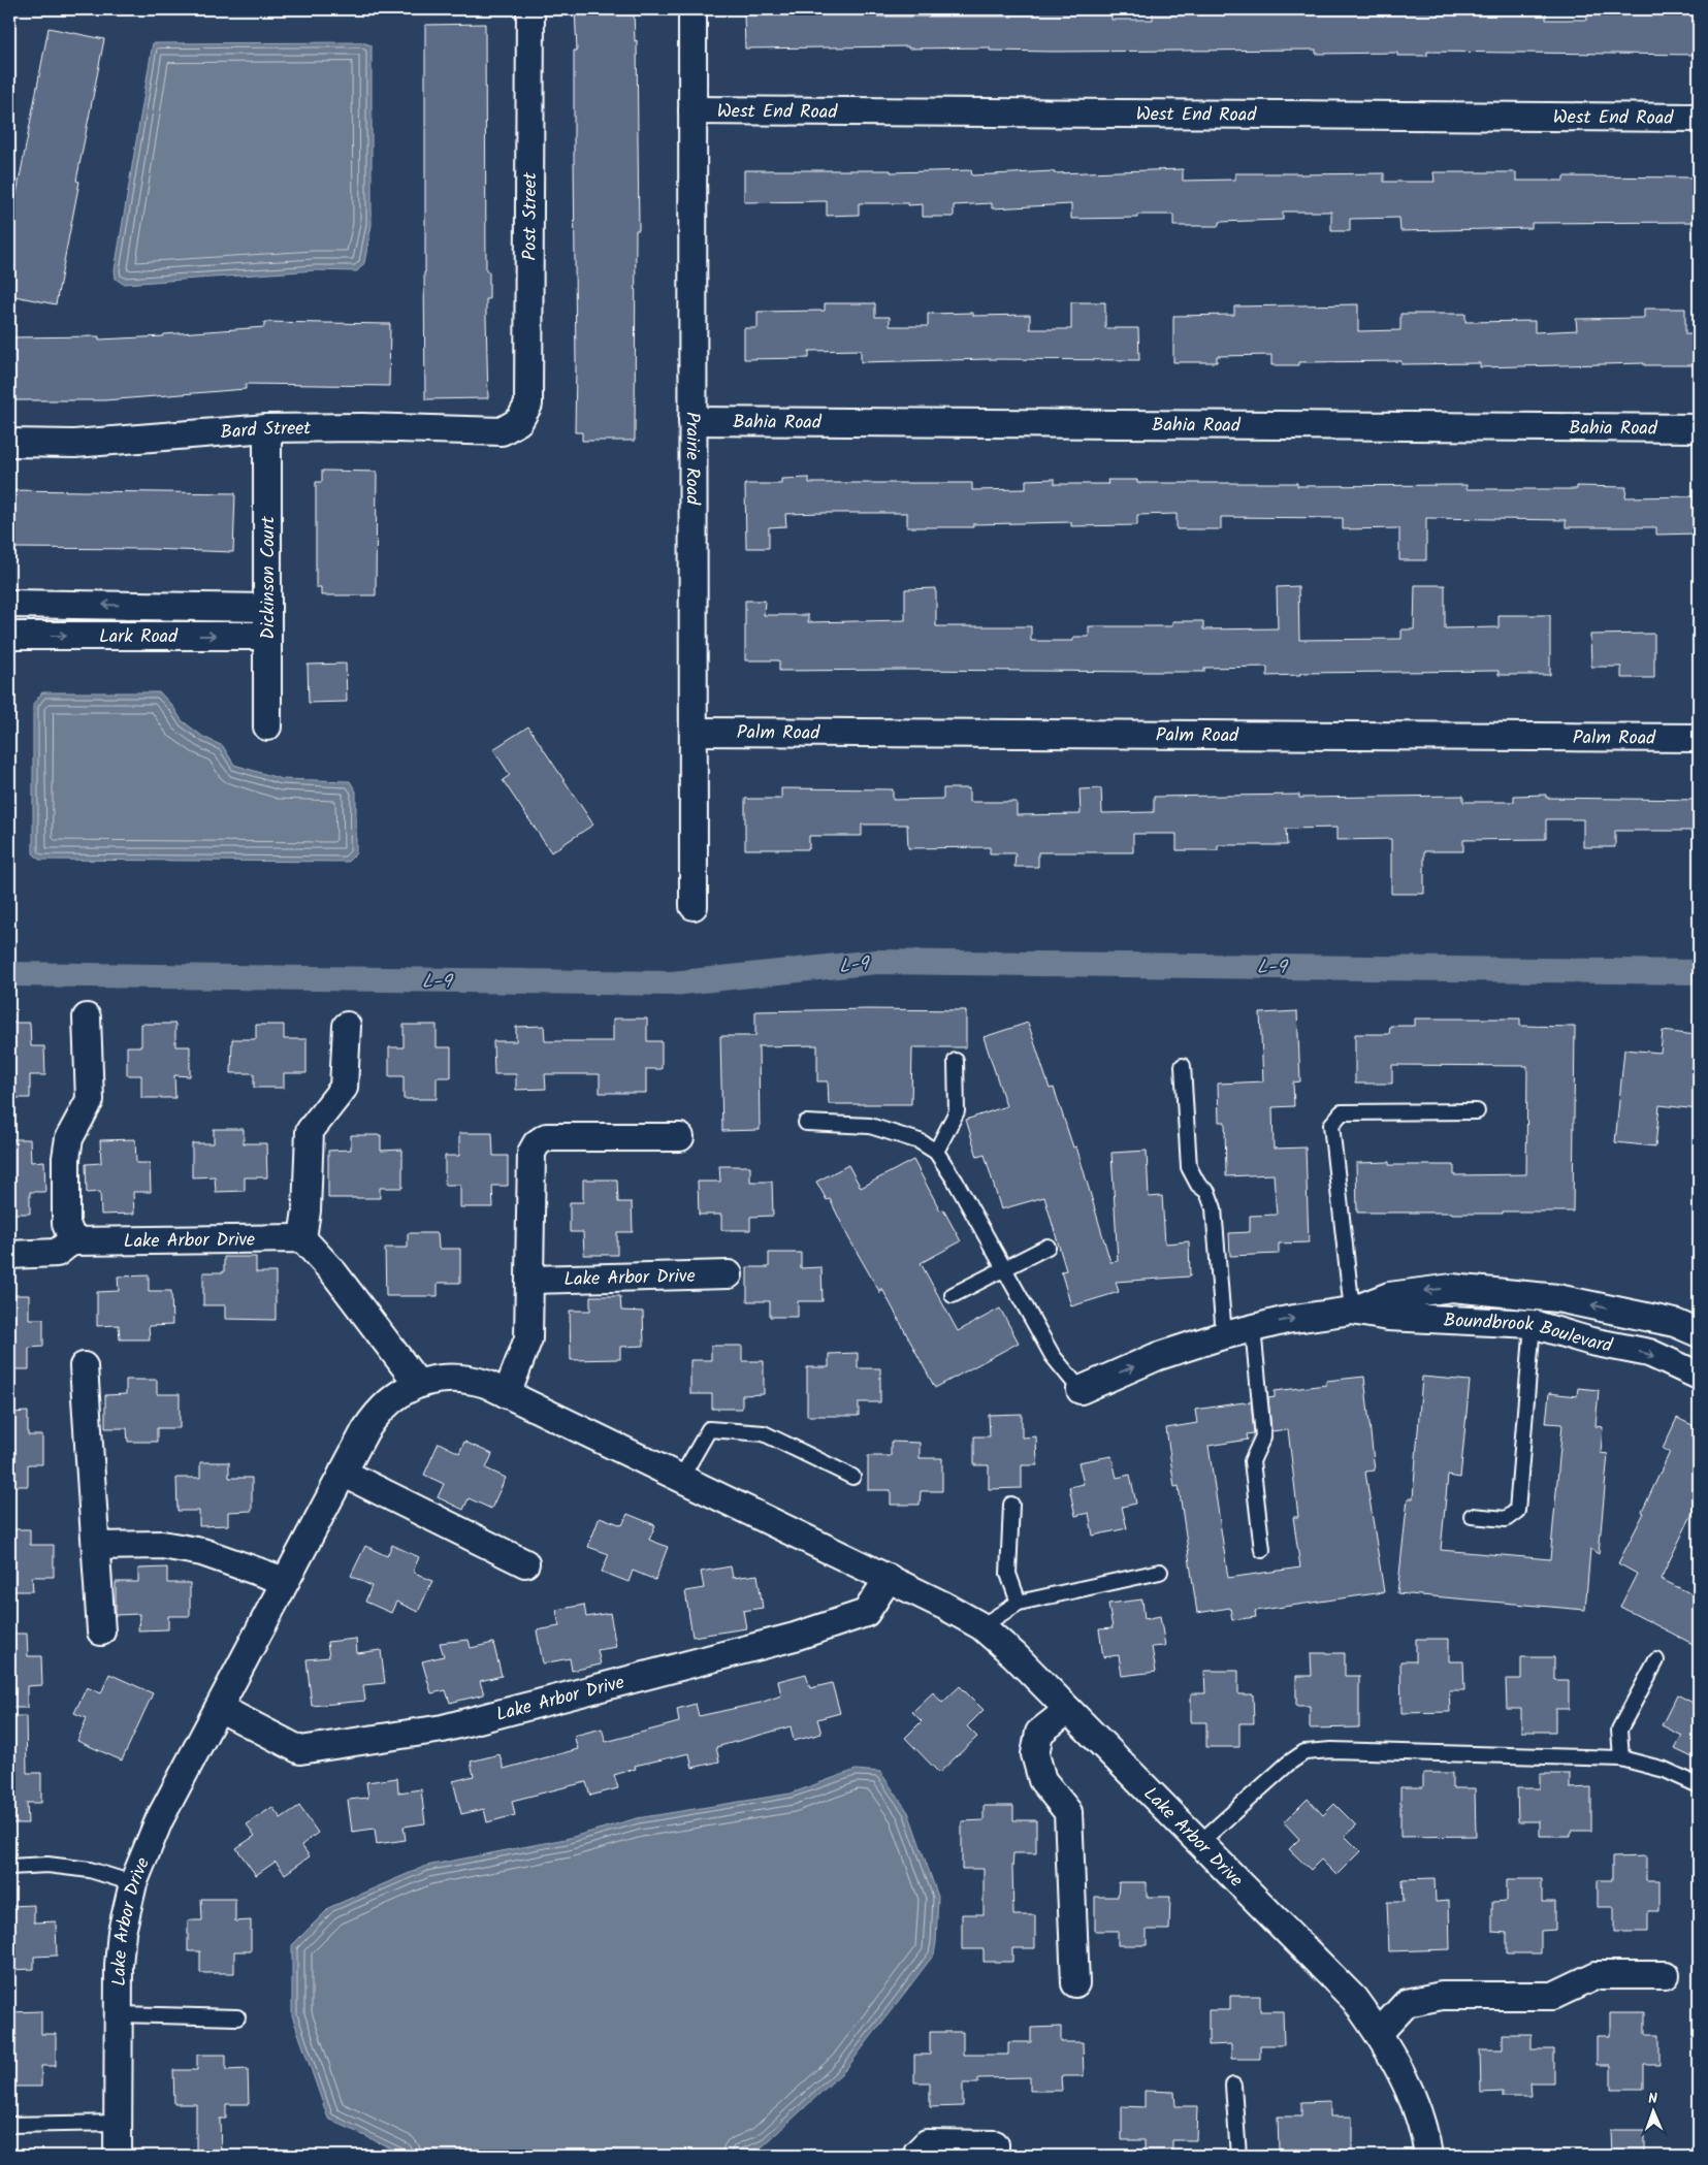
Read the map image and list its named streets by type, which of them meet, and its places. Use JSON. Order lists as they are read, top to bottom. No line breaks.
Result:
{"streets":{"street":["West End Road","Post Street","Bahia Road","Bard Street","Prairie Road","Dickinson Court","Lark Road","Palm Road","Lake Arbor Drive","Boundbrook Boulevard"]},"crossings":[["West End Road","Prairie Road"],["Post Street","Bard Street"],["Bahia Road","Prairie Road"],["Bard Street","Dickinson Court"],["Prairie Road","Palm Road"],["Dickinson Court","Lark Road"]],"water":["L-9"],"north":"top"}
